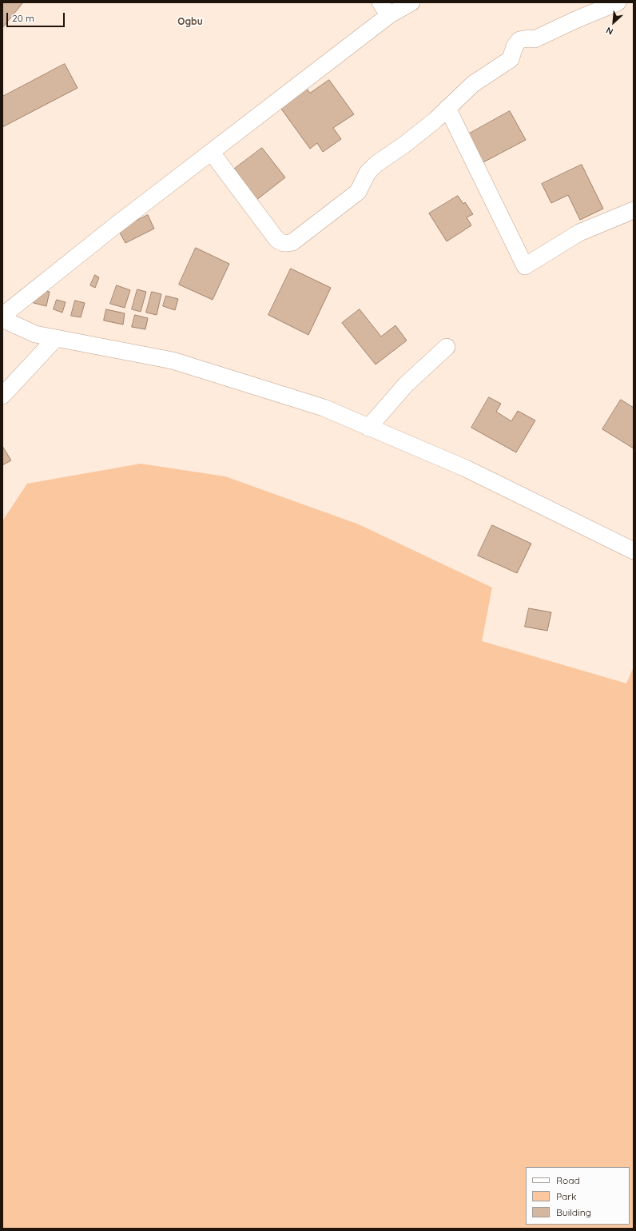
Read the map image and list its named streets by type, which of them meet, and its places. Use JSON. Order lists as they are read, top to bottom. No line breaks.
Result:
{"districts":["Ogbu"],"legend":["Road","Park","Building"],"scale_bar":"20 m","north":"bottom left"}
